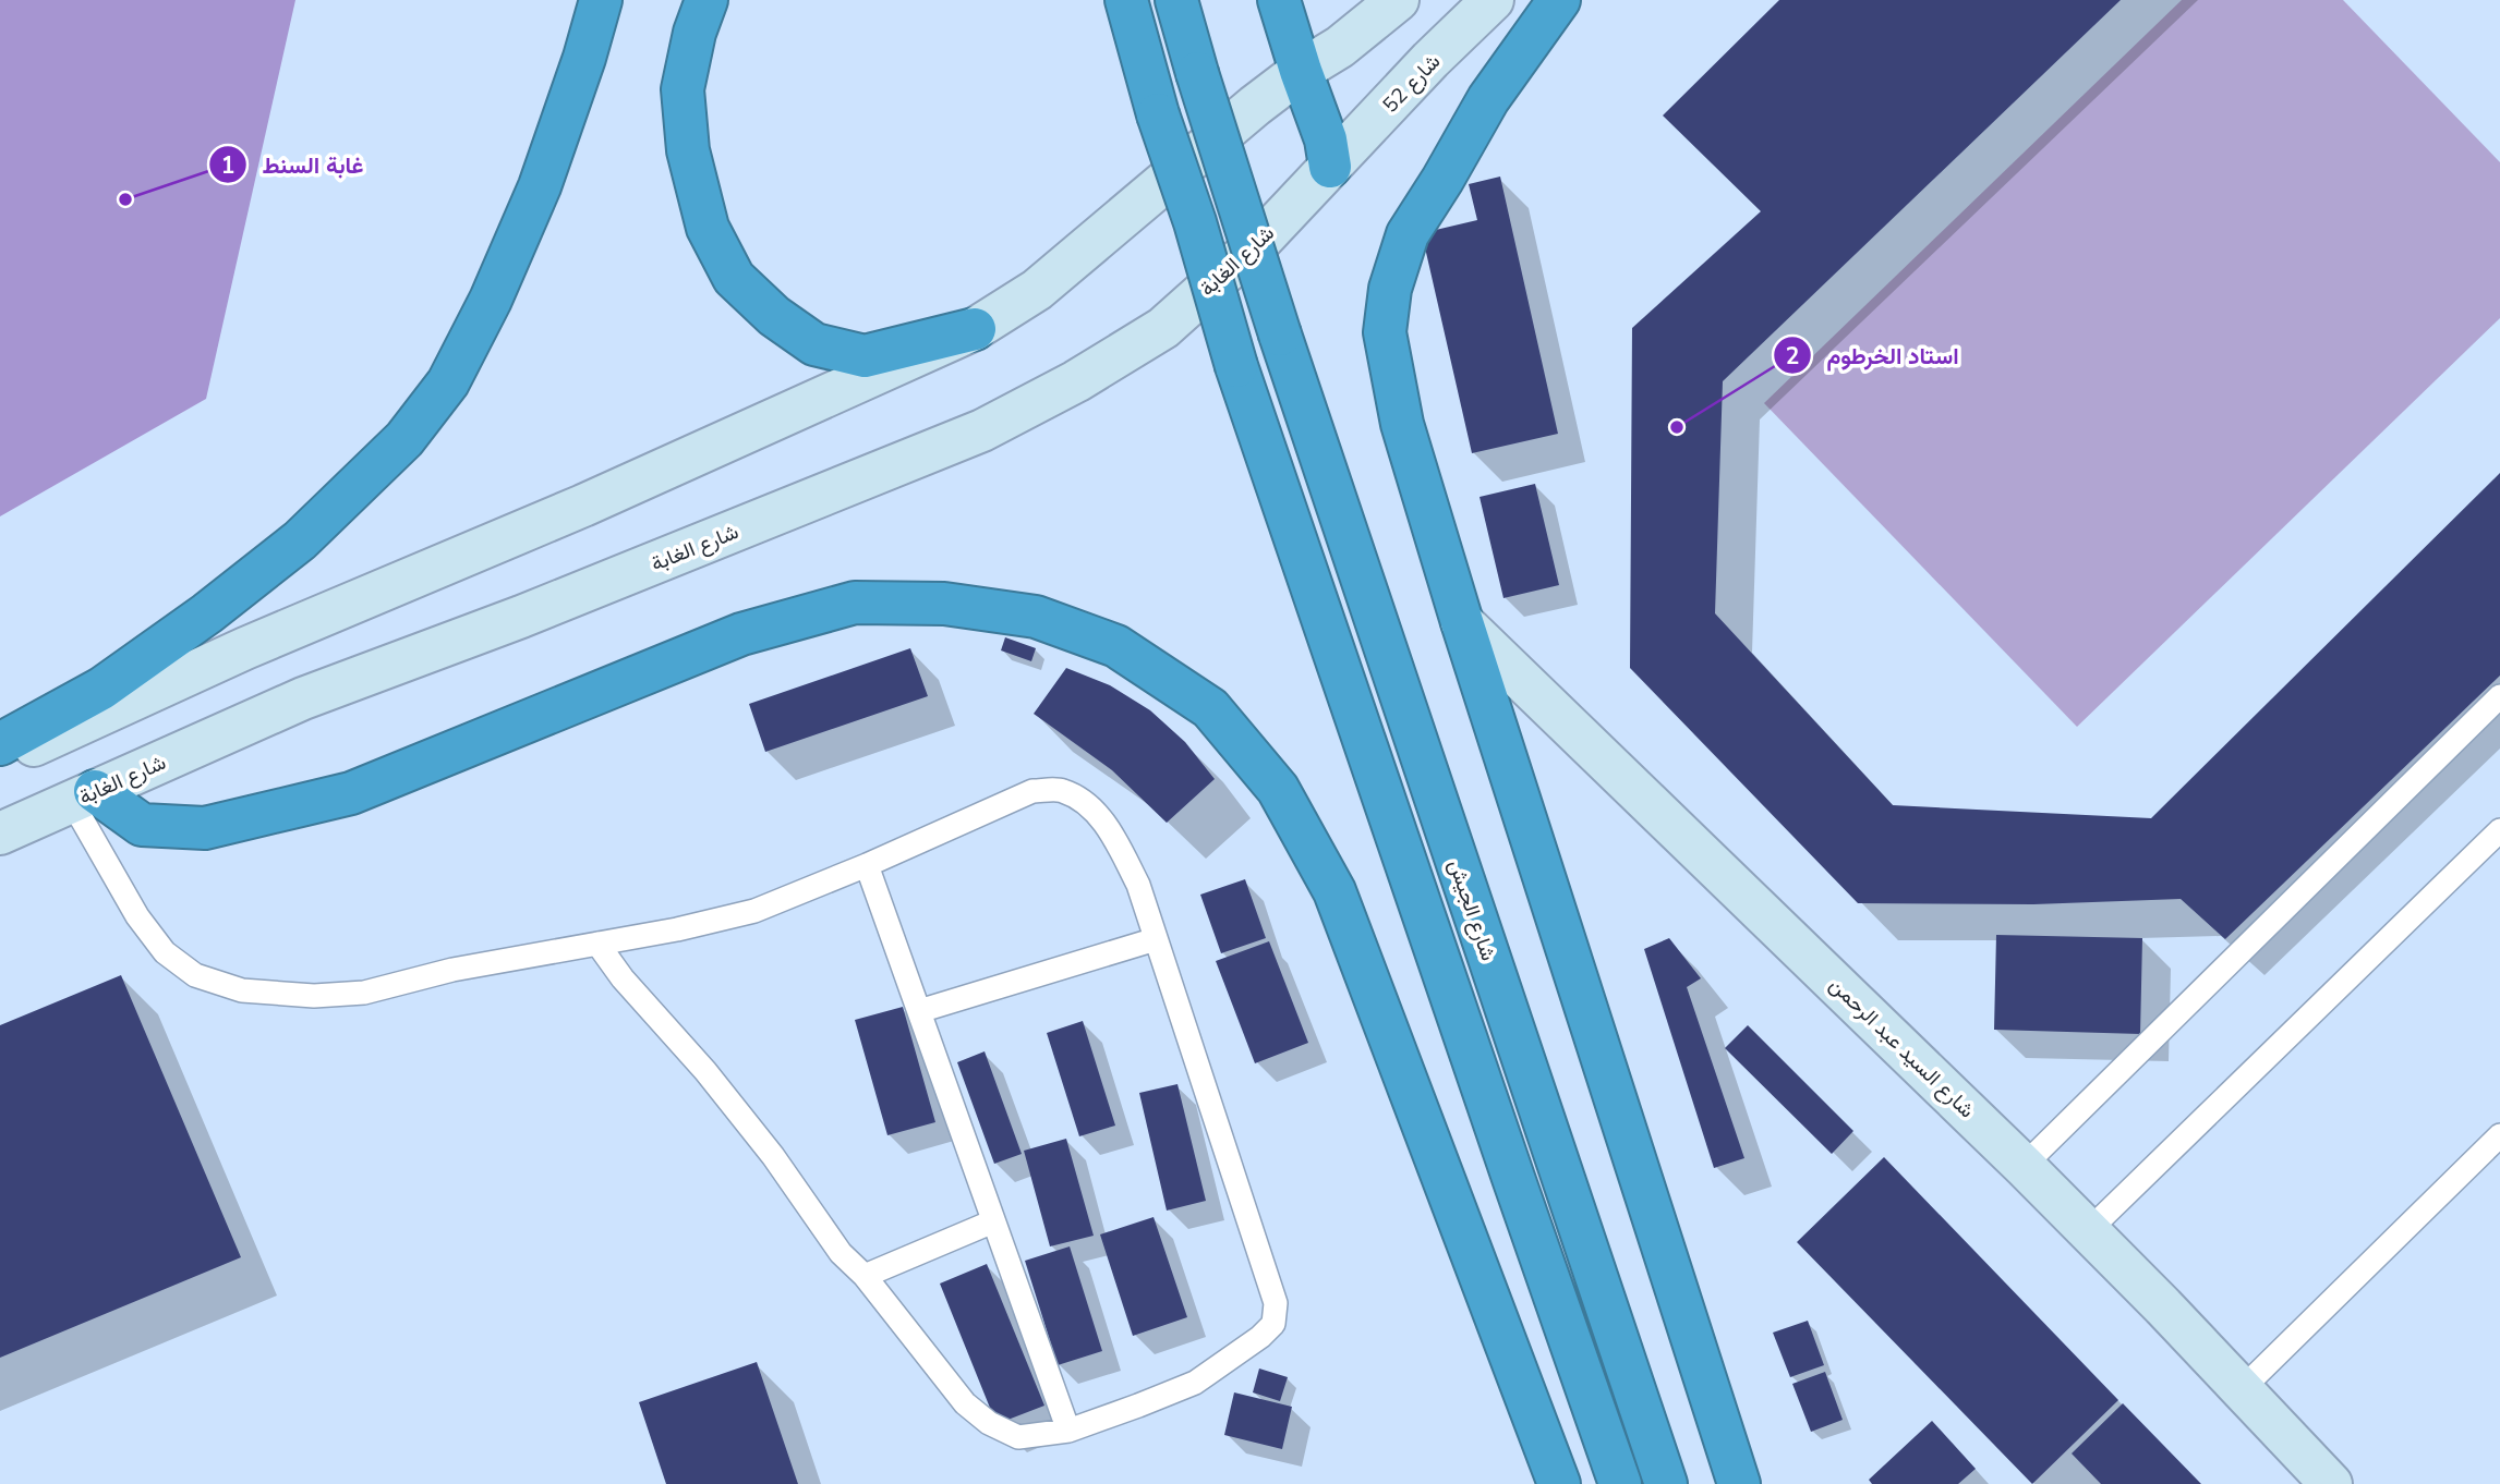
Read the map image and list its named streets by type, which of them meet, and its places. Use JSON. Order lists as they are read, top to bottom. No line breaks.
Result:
{"streets":{"highway":["شارع الجيش"],"main road":["شارع 52","شارع الغابة","شارع السيد عبد الرحمن"]},"crossings":[["شارع 52","شارع الغابة"]],"places":["غابة السنط","استاد الخرطوم"]}
